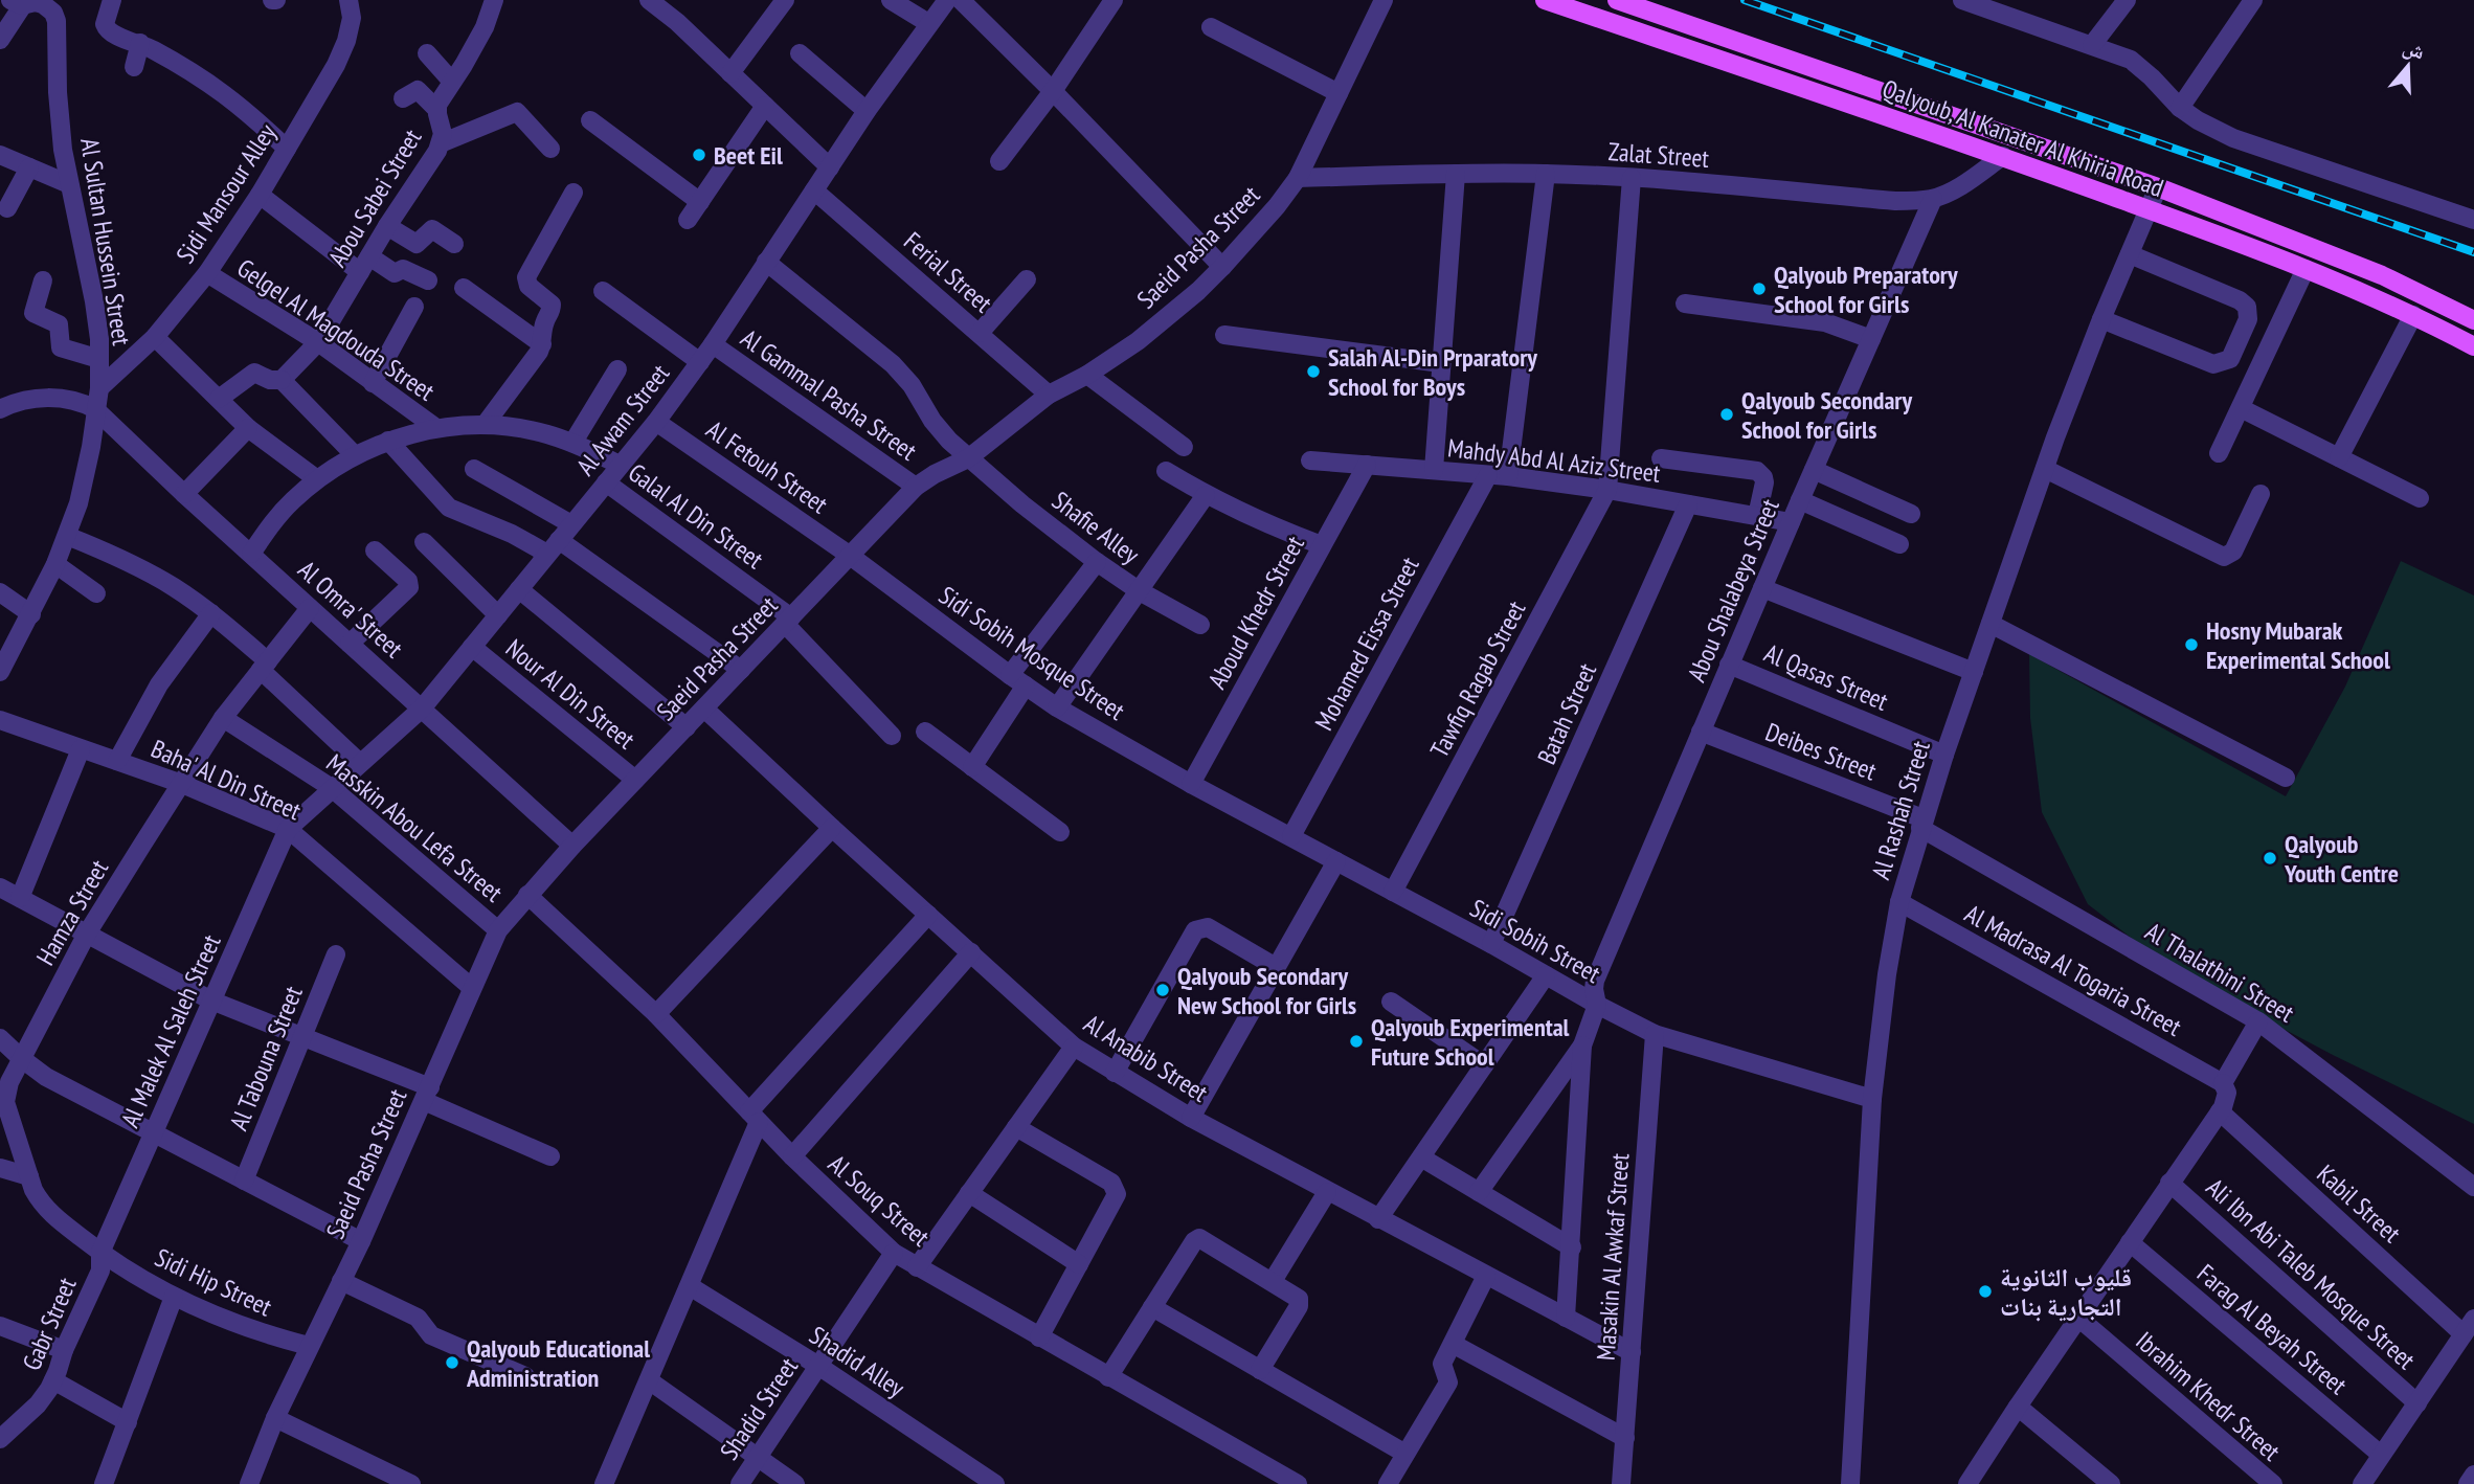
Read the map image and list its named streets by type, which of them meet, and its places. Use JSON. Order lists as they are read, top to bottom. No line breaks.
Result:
{"streets":{"main road":["Qalyoub, Al Kanater Al Khiria Road"],"street":["Zalat Street","Sidi Mansour Alley","Abou Sabei Street","Al Sultan Hussein Street","Saeid Pasha Street","Ferial Street","Gelgel Al Magdouda Street","Al Gammal Pasha Street","Al Awam Street","Mahdy Abd Al Aziz Street","Al Fetouh Street","Galal Al Din Street","Shafie Alley","Abou Shalabeya Street","Al Omra' Street","Aboud Khedr Street","Mohamed Eissa Street","Sidi Sobih Mosque Street","Al Qasas Street","Tawfiq Ragab Street","Nour Al Din Street","Batah Street","Deibes Street","Baha' Al Din Street","Al Rashah Street","Masskin Abou Lefa Street","Hamza Street","Sidi Sobih Street","Al Madrasa Al Togaria Street","Al Thalathini Street","Al Malek Al Saleh Street","Al Tabouna Street","Al Anabib Street","Al Souq Street","Kabil Street","Masakin Al Awkaf Street","Ali Ibn Abi Taleb Mosque Street","Sidi Hip Street","Gabr Street","Farag Al Beyah Street","Shadid Alley","Ibrahim Khedr Street","Shadid Street"]},"crossings":[["Qalyoub, Al Kanater Al Khiria Road","Zalat Street"],["Qalyoub, Al Kanater Al Khiria Road","Al Rashah Street"],["Zalat Street","Saeid Pasha Street"],["Zalat Street","Abou Shalabeya Street"],["Sidi Mansour Alley","Al Sultan Hussein Street"],["Sidi Mansour Alley","Gelgel Al Magdouda Street"],["Abou Sabei Street","Gelgel Al Magdouda Street"],["Al Sultan Hussein Street","Al Omra' Street"],["Saeid Pasha Street","Ferial Street"],["Saeid Pasha Street","Al Gammal Pasha Street"],["Saeid Pasha Street","Al Fetouh Street"],["Saeid Pasha Street","Galal Al Din Street"],["Saeid Pasha Street","Shafie Alley"],["Saeid Pasha Street","Al Omra' Street"],["Saeid Pasha Street","Sidi Sobih Mosque Street"],["Saeid Pasha Street","Nour Al Din Street"],["Saeid Pasha Street","Baha' Al Din Street"],["Saeid Pasha Street","Masskin Abou Lefa Street"],["Saeid Pasha Street","Al Anabib Street"],["Saeid Pasha Street","Al Souq Street"],["Saeid Pasha Street","Sidi Hip Street"],["Ferial Street","Al Awam Street"],["Al Gammal Pasha Street","Al Awam Street"],["Al Awam Street","Al Fetouh Street"],["Al Awam Street","Galal Al Din Street"],["Al Awam Street","Shafie Alley"],["Al Awam Street","Al Omra' Street"],["Al Awam Street","Nour Al Din Street"],["Al Awam Street","Baha' Al Din Street"],["Al Awam Street","Masskin Abou Lefa Street"],["Al Awam Street","Al Malek Al Saleh Street"],["Mahdy Abd Al Aziz Street","Abou Shalabeya Street"],["Mahdy Abd Al Aziz Street","Aboud Khedr Street"],["Mahdy Abd Al Aziz Street","Mohamed Eissa Street"],["Mahdy Abd Al Aziz Street","Tawfiq Ragab Street"],["Mahdy Abd Al Aziz Street","Batah Street"],["Al Fetouh Street","Sidi Sobih Mosque Street"],["Abou Shalabeya Street","Al Qasas Street"],["Abou Shalabeya Street","Deibes Street"],["Abou Shalabeya Street","Sidi Sobih Street"],["Al Omra' Street","Hamza Street"],["Aboud Khedr Street","Sidi Sobih Mosque Street"],["Aboud Khedr Street","Sidi Sobih Street"],["Mohamed Eissa Street","Sidi Sobih Street"],["Sidi Sobih Mosque Street","Sidi Sobih Street"],["Al Qasas Street","Al Rashah Street"],["Tawfiq Ragab Street","Sidi Sobih Street"],["Batah Street","Sidi Sobih Street"],["Deibes Street","Al Rashah Street"],["Deibes Street","Al Thalathini Street"],["Baha' Al Din Street","Hamza Street"],["Baha' Al Din Street","Al Malek Al Saleh Street"],["Al Rashah Street","Sidi Sobih Street"],["Al Rashah Street","Al Madrasa Al Togaria Street"],["Al Rashah Street","Al Thalathini Street"],["Masskin Abou Lefa Street","Hamza Street"],["Hamza Street","Al Malek Al Saleh Street"],["Hamza Street","Sidi Hip Street"],["Hamza Street","Gabr Street"],["Sidi Sobih Street","Masakin Al Awkaf Street"],["Al Malek Al Saleh Street","Sidi Hip Street"],["Al Malek Al Saleh Street","Gabr Street"],["Al Anabib Street","Masakin Al Awkaf Street"],["Al Souq Street","Shadid Street"],["Sidi Hip Street","Gabr Street"],["Shadid Alley","Shadid Street"]],"places":["Beet Eil","Qalyoub Preparatory School for Girls","Salah Al-Din Prparatory School for Boys","Qalyoub Secondary School for Girls","Hosny Mubarak Experimental School","Qalyoub Youth Centre","Qalyoub Secondary New School for Girls","Qalyoub Experimental Future School","قليوب الثانوية التجارية بنات","Qalyoub Educational Administration"],"north":"top"}
